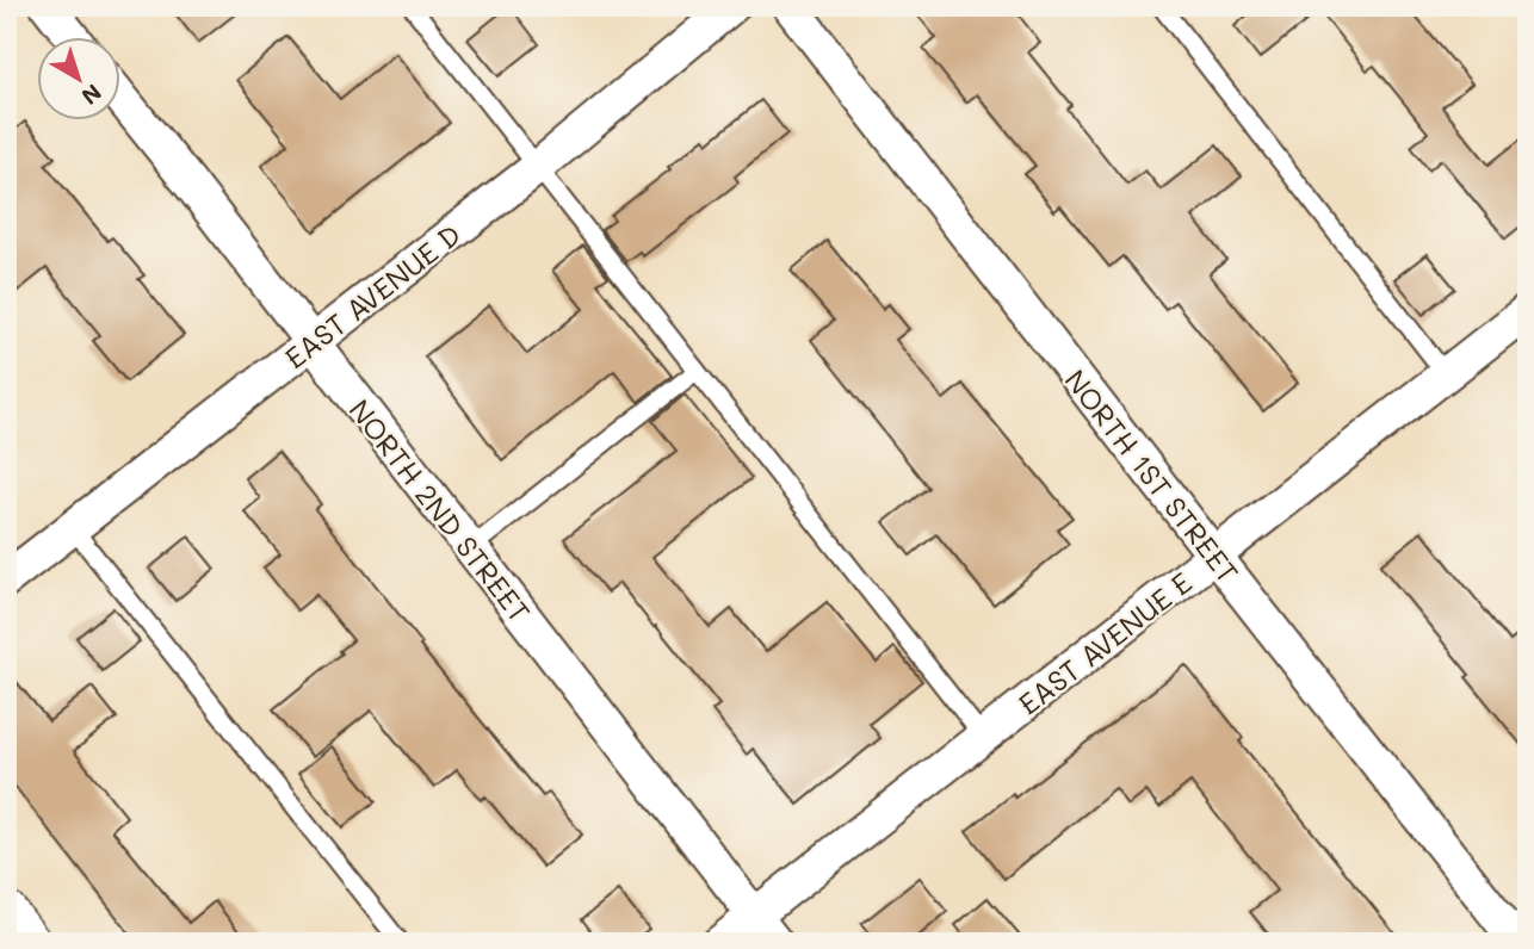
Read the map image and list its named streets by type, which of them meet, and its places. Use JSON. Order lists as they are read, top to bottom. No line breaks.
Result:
{"streets":{"street":["EAST AVENUE D","NORTH 1ST STREET","NORTH 2ND STREET","EAST AVENUE E"]},"crossings":[["EAST AVENUE D","NORTH 2ND STREET"],["NORTH 1ST STREET","EAST AVENUE E"],["NORTH 2ND STREET","EAST AVENUE E"]],"north":"bottom right"}
